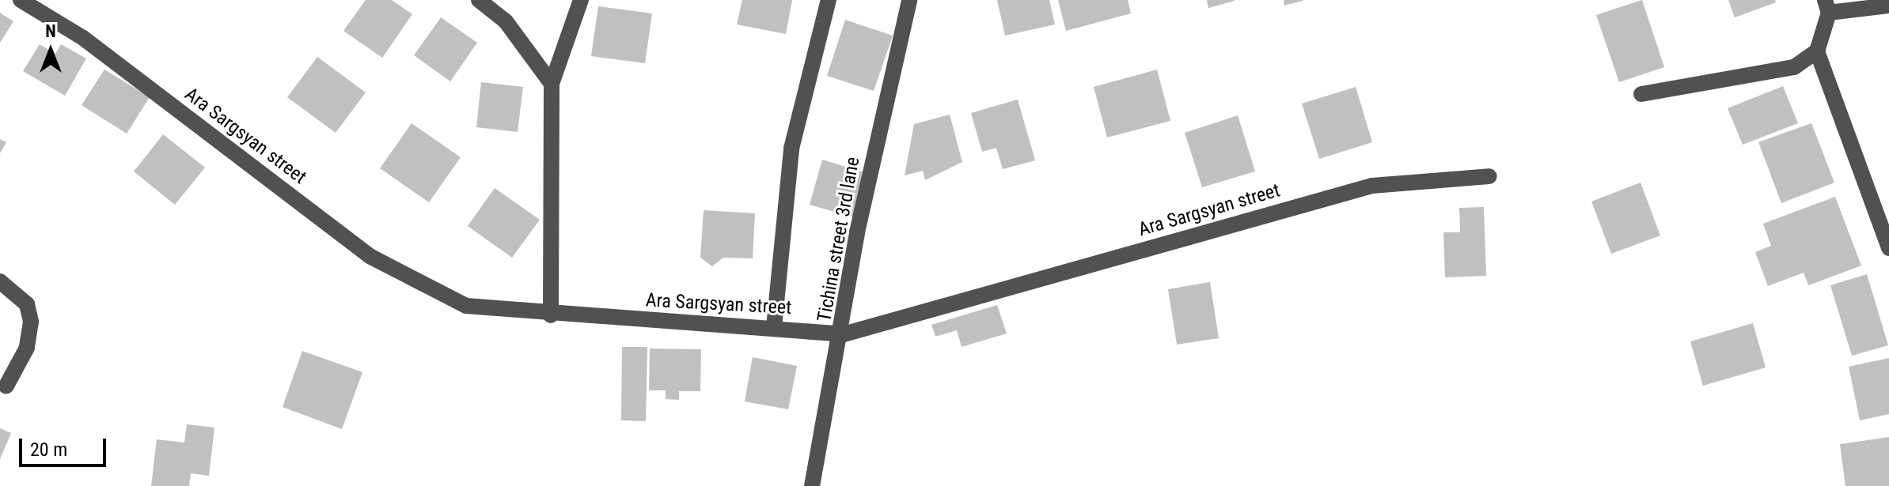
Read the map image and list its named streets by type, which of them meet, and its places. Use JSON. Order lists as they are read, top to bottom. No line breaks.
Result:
{"streets":{"street":["Ara Sargsyan street","Tichina street 3rd lane"]},"crossings":[["Ara Sargsyan street","Tichina street 3rd lane"]],"scale_bar":"20 m","north":"top"}
